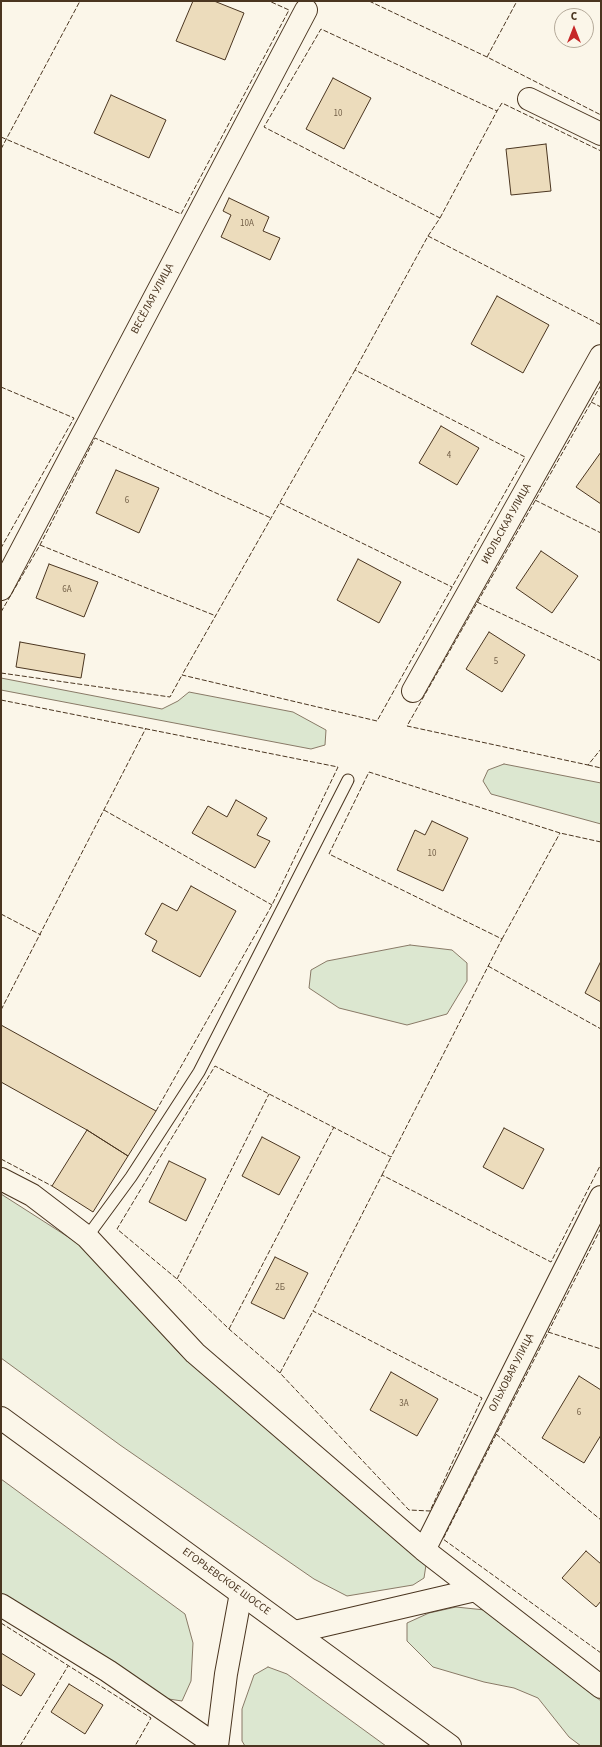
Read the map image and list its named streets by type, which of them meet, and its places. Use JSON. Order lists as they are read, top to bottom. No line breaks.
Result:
{"streets":{"street":["ВЕСЁЛАЯ УЛИЦА","ИЮЛЬСКАЯ УЛИЦА","ОЛЬХОВАЯ УЛИЦА","ЕГОРЬЕВСКОЕ ШОССЕ"]},"house_numbers":["10","10А","4","6","6А","5","10","2Б","3А","6"],"north":"top"}
